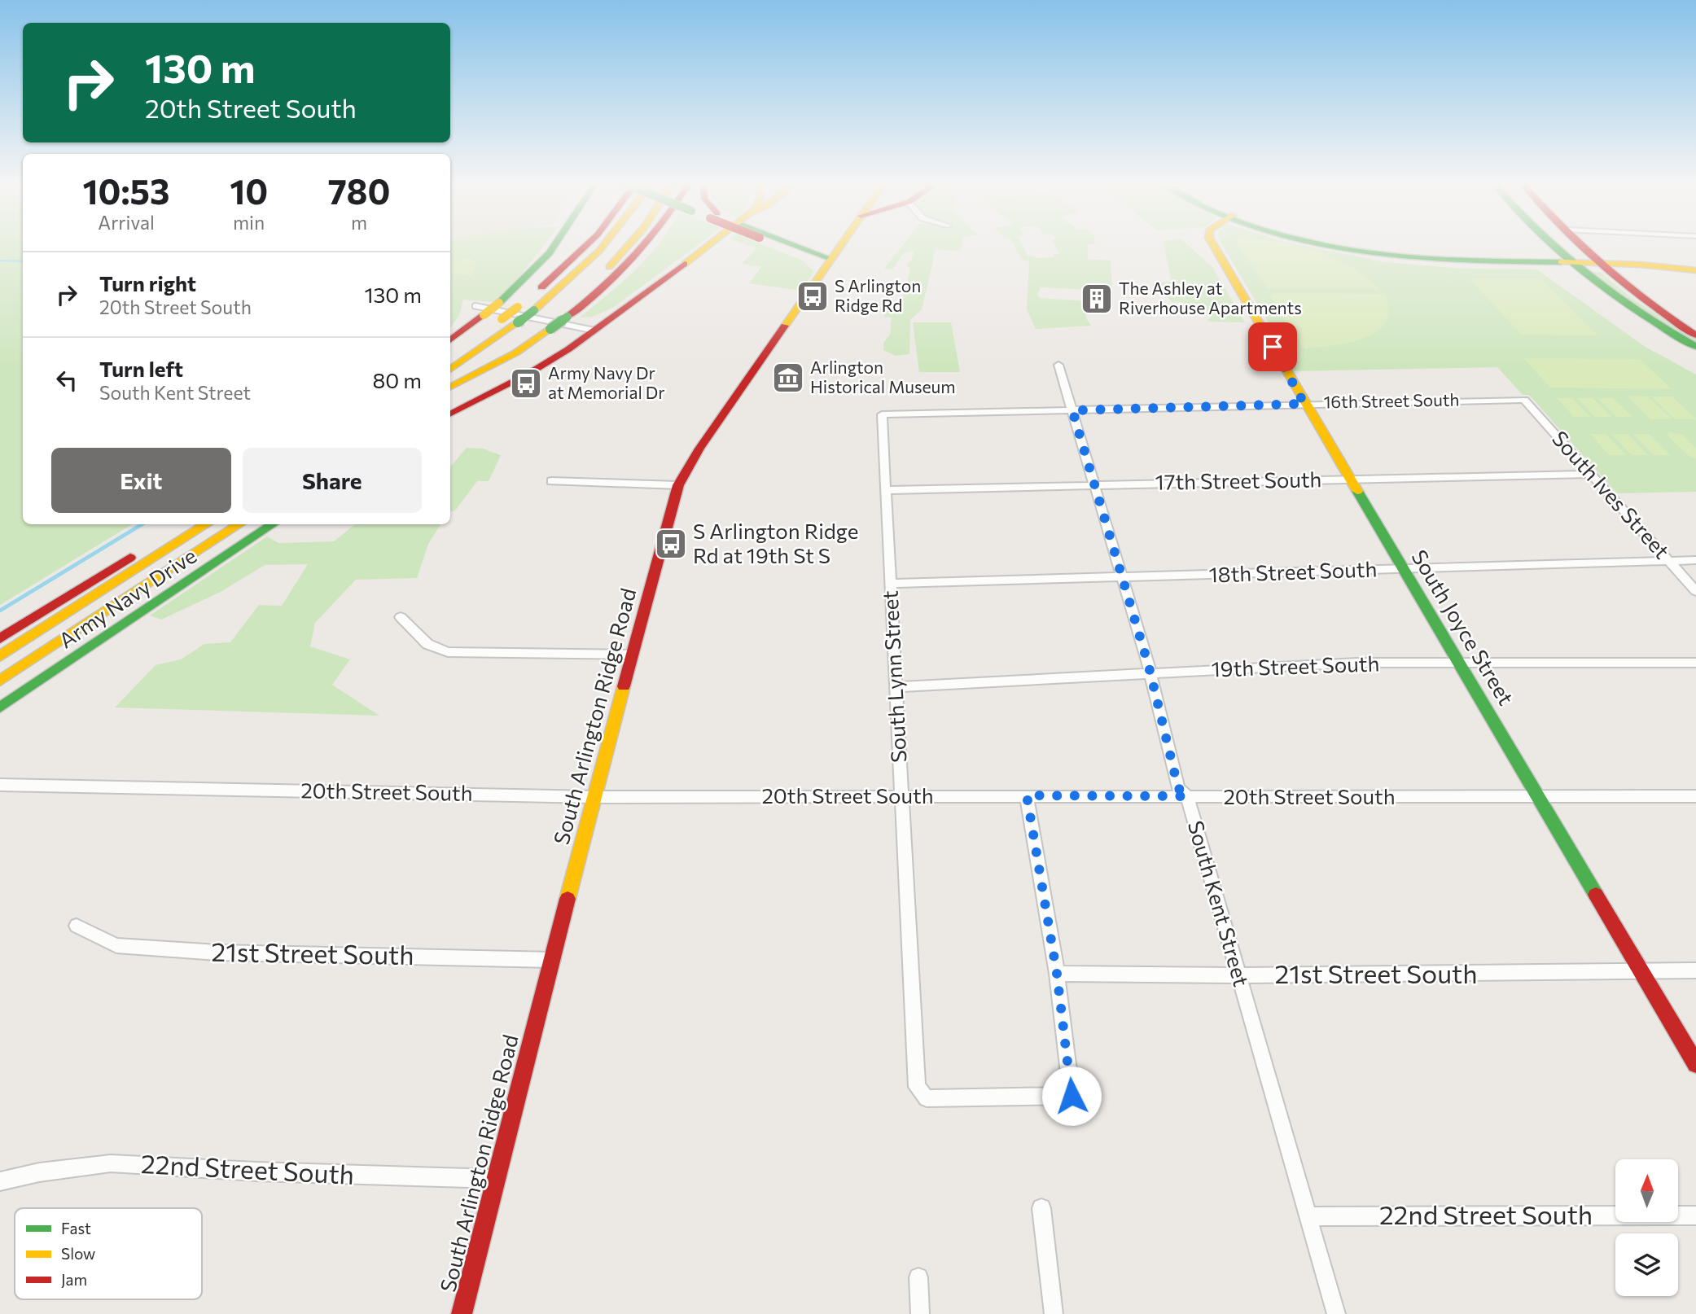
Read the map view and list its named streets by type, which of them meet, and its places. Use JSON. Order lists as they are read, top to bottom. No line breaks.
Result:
{"streets":{"main road":["Army Navy Drive","South Joyce Street","South Arlington Ridge Road"],"street":["16th Street South","17th Street South","South Ives Street","18th Street South","19th Street South","South Lynn Street","20th Street South","South Kent Street","21st Street South","22nd Street South"]},"crossings":[["16th Street South","South Ives Street"],["16th Street South","South Joyce Street"],["16th Street South","South Lynn Street"],["16th Street South","South Kent Street"],["17th Street South","South Ives Street"],["17th Street South","South Joyce Street"],["17th Street South","South Lynn Street"],["17th Street South","South Kent Street"],["South Ives Street","18th Street South"],["18th Street South","South Joyce Street"],["18th Street South","South Lynn Street"],["18th Street South","South Kent Street"],["South Joyce Street","19th Street South"],["South Joyce Street","20th Street South"],["South Joyce Street","21st Street South"],["19th Street South","South Lynn Street"],["19th Street South","South Kent Street"],["South Lynn Street","20th Street South"],["South Lynn Street","21st Street South"],["South Arlington Ridge Road","20th Street South"],["South Arlington Ridge Road","21st Street South"],["South Arlington Ridge Road","22nd Street South"],["20th Street South","South Kent Street"],["South Kent Street","21st Street South"],["South Kent Street","22nd Street South"]],"places":{"bus stop":["S Arlington Ridge Rd","Army Navy Dr at Memorial Dr","S Arlington Ridge Rd at 19th St S"],"building":["The Ashley at Riverhouse Apartments"],"museum":["Arlington Historical Museum"]},"legend":["Fast","Slow","Jam"],"north":"top","page":{"turn":["130 m","20th Street South"],"eta":["10:53","Arrival","10","min","780","m"],"list":[{"name":"Turn right","note":"20th Street South","value":"130 m"},{"name":"Turn left","note":"South Kent Street","value":"80 m"}],"buttons":["Exit","Share"]}}
